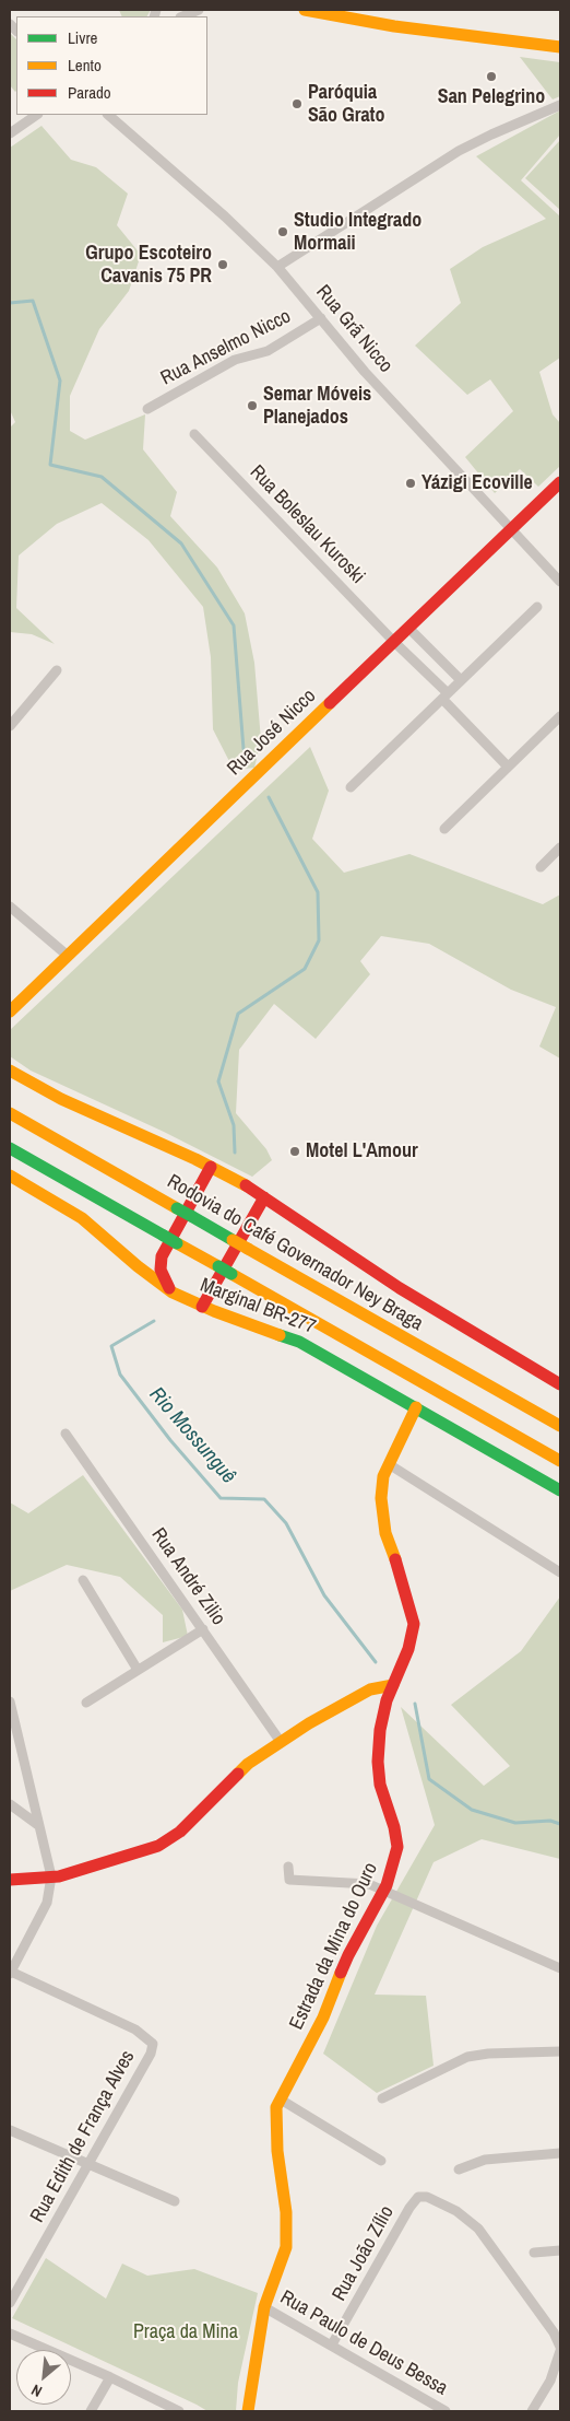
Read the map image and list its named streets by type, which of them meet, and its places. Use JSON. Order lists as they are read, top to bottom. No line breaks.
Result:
{"streets":{"main road":["Rua José Nicco","Rodovia do Café Governador Ney Braga","Marginal BR-277","Estrada da Mina do Ouro"],"street":["Rua Grã Nicco","Rua Anselmo Nicco","Rua Boleslau Kuroski","Rua André Zilio","Rua Edith de França Alves","Rua João Zílio","Rua Paulo de Deus Bessa"]},"crossings":[["Rua Grã Nicco","Rua Anselmo Nicco"],["Rua Grã Nicco","Rua José Nicco"],["Rua Boleslau Kuroski","Rua José Nicco"],["Marginal BR-277","Estrada da Mina do Ouro"],["Estrada da Mina do Ouro","Rua Paulo de Deus Bessa"],["Rua João Zílio","Rua Paulo de Deus Bessa"]],"water":["Rio Mossunguê"],"parks":["Praça da Mina"],"places":["San Pelegrino","Paróquia São Grato","Studio Integrado Mormaii","Grupo Escoteiro Cavanis 75 PR","Semar Móveis Planejados","Yázigi Ecoville","Motel L'Amour"],"legend":["Livre","Lento","Parado"],"north":"bottom left"}
